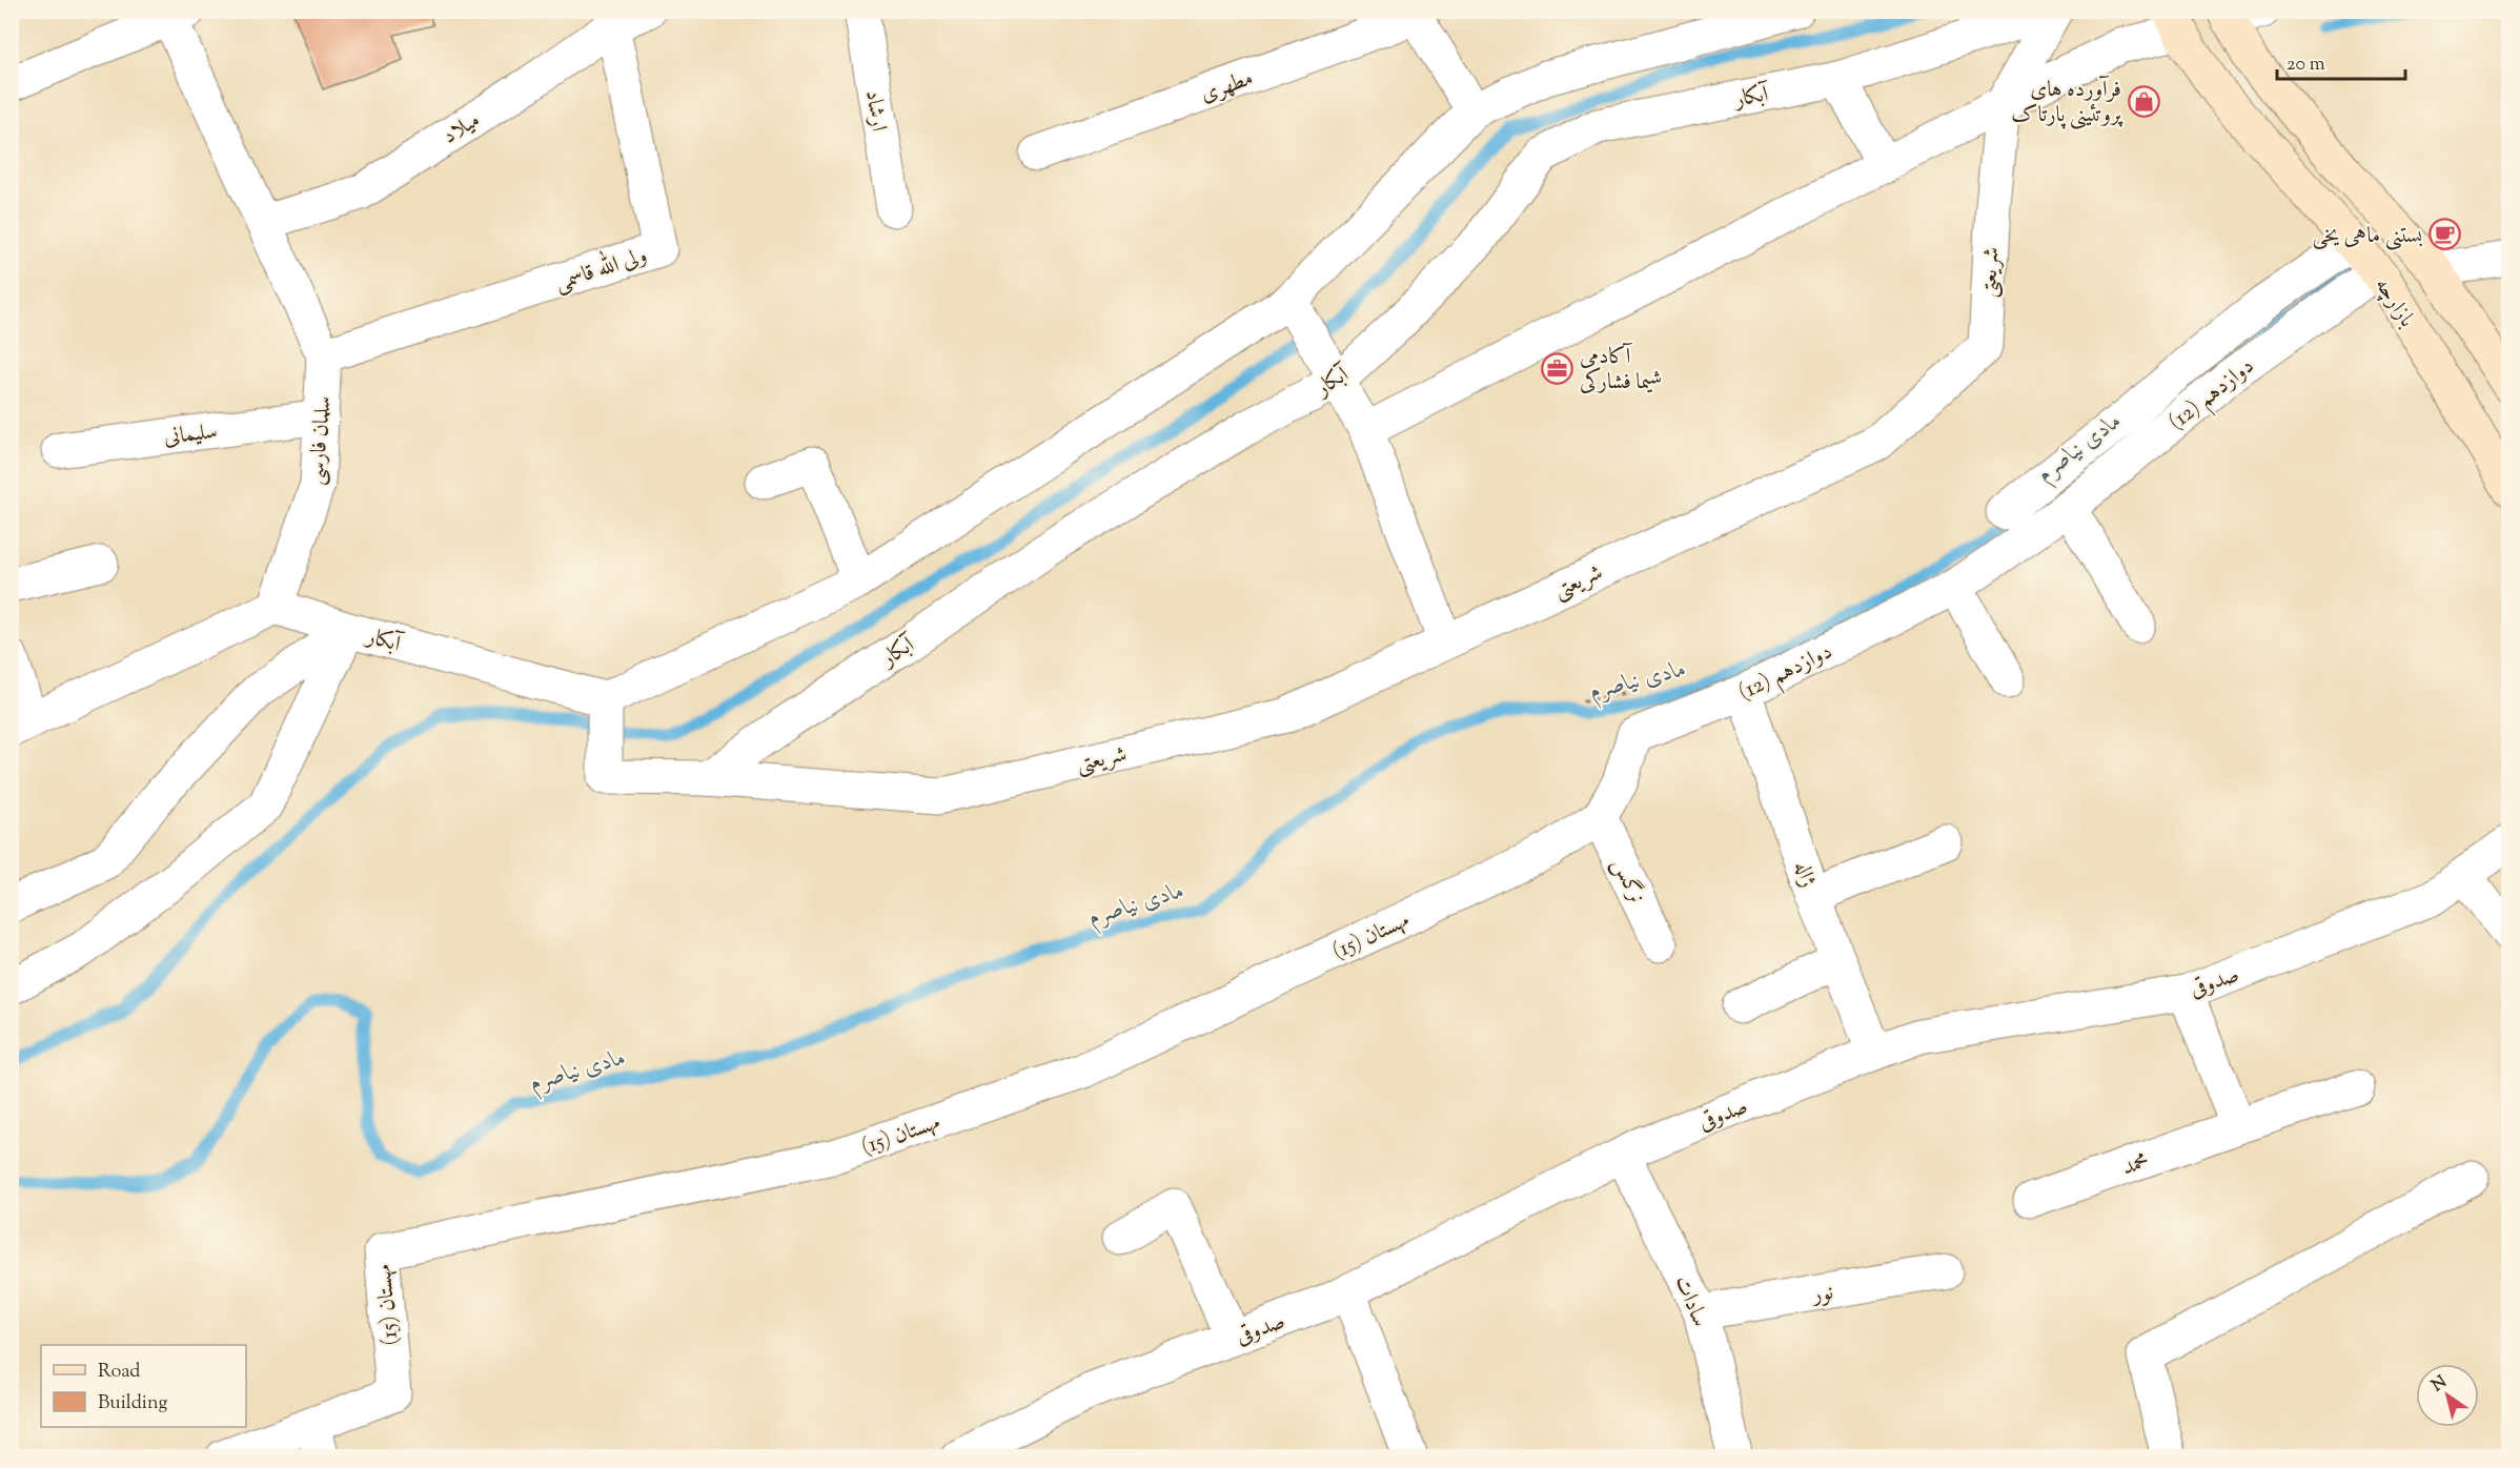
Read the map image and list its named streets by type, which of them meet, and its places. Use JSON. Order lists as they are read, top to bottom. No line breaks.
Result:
{"streets":{"main road":["بازارچه"],"street":["مطهری","آبکار","ارشاد","میلاد","ولی الله قاسمی","شریعتی","دوازدهم (12)","سلیمانی","سلمان فارسی","ژاله","نرگس","مهستان (15)","صدوقی","محمد","نور","سادات"]},"crossings":[["آبکار","شریعتی"],["آبکار","سلمان فارسی"],["میلاد","ولی الله قاسمی"],["میلاد","سلمان فارسی"],["ولی الله قاسمی","سلمان فارسی"],["بازارچه","دوازدهم (12)"],["دوازدهم (12)","ژاله"],["دوازدهم (12)","مهستان (15)"],["سلیمانی","سلمان فارسی"],["ژاله","صدوقی"],["نرگس","مهستان (15)"],["صدوقی","سادات"],["نور","سادات"]],"water":["مادی نیاصرم"],"places":{"shop":["فرآورده های پروتئینی پارتاک"],"cafe":["بستنی ماهی یخی"],"office":["آکادمی شیما فشارکی"]},"legend":["Road","Building"],"scale_bar":"20 m","north":"top left"}
